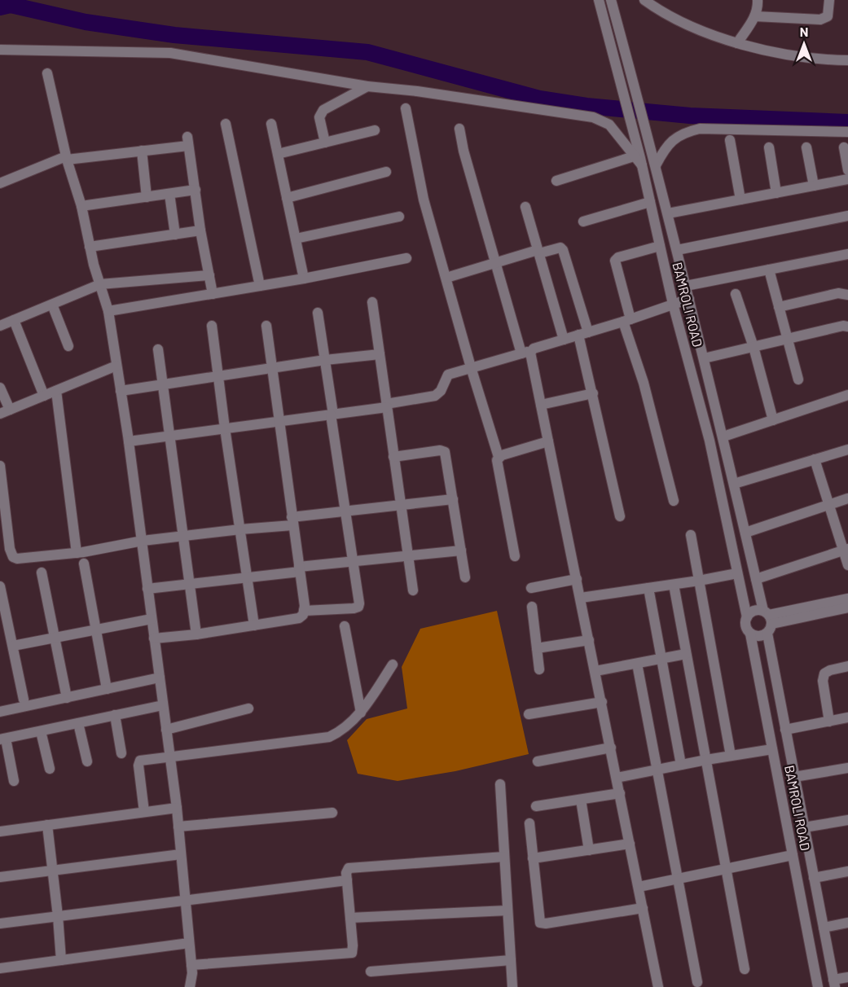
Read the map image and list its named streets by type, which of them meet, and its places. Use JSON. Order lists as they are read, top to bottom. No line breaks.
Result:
{"streets":{"street":["BAMROLI ROAD"]},"north":"top"}
